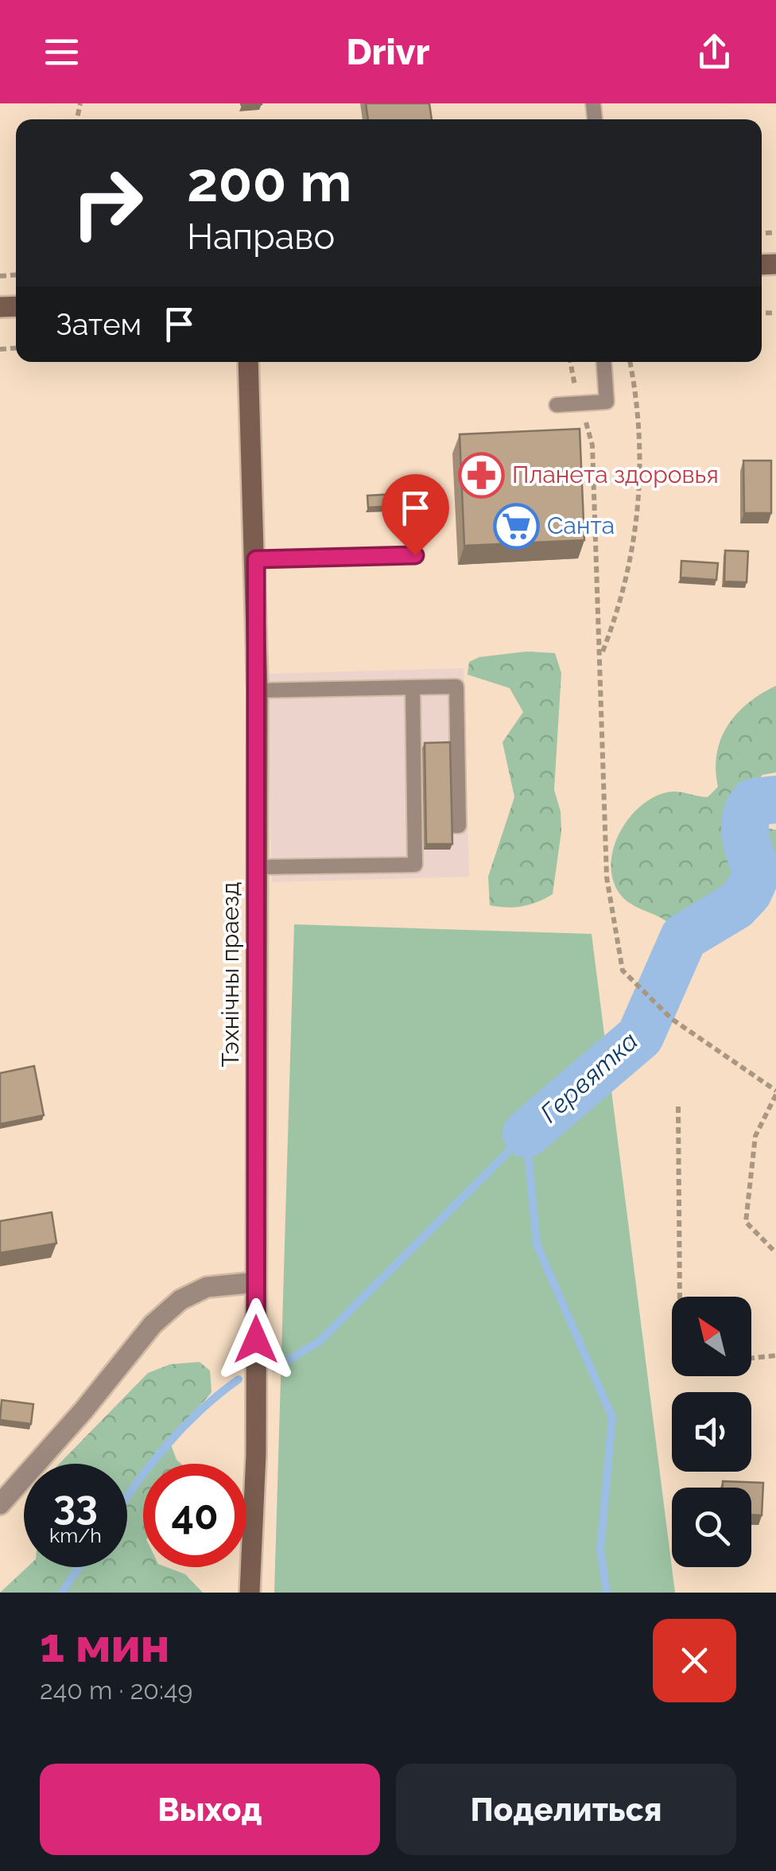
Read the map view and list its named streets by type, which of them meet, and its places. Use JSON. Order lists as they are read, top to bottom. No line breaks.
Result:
{"streets":{"street":["Тэхнічны праезд"]},"water":["Гервятка"],"places":{"pharmacy":["Планета здоровья"],"supermarket":["Санта"]},"north":"top left","page":{"header":"Drivr","turn":["200 m","Направо"],"then":"Затем","speed":"33 km/h","limit":"40","heading":["1 мин","240 m · 20:49"],"buttons":["Выход","Поделиться"]}}
